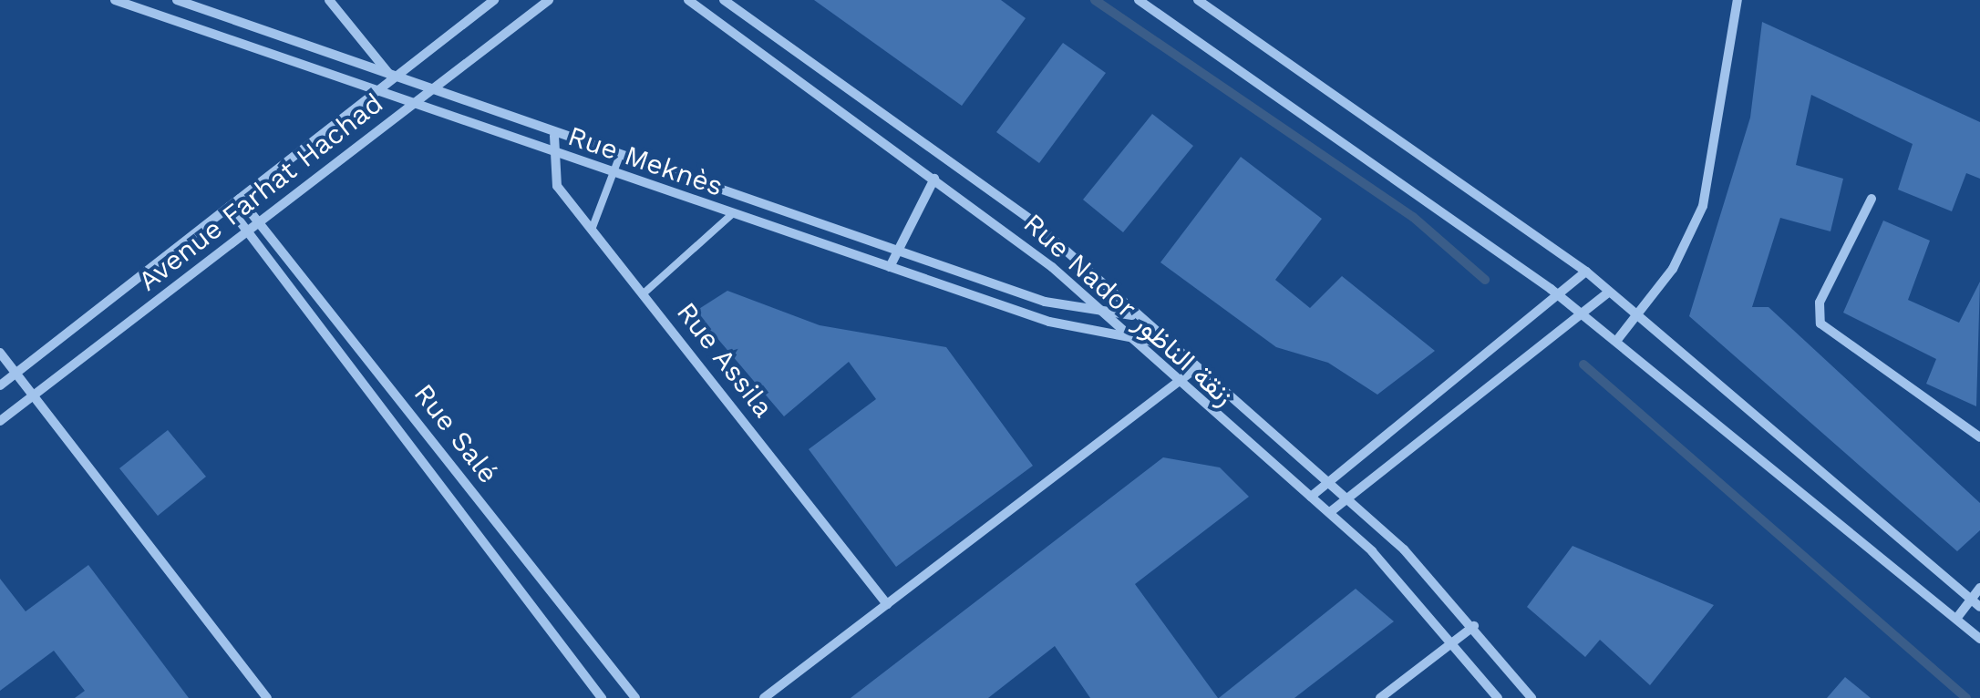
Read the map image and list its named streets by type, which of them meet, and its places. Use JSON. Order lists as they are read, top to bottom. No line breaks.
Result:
{"streets":{"street":["Rue Meknès","Avenue Farhat Hachad","Rue Nador زنقة الناظور","Rue Assila","Rue Salé"]},"crossings":[["Rue Meknès","Avenue Farhat Hachad"],["Rue Meknès","Rue Nador زنقة الناظور"],["Rue Meknès","Rue Assila"],["Avenue Farhat Hachad","Rue Salé"]]}
